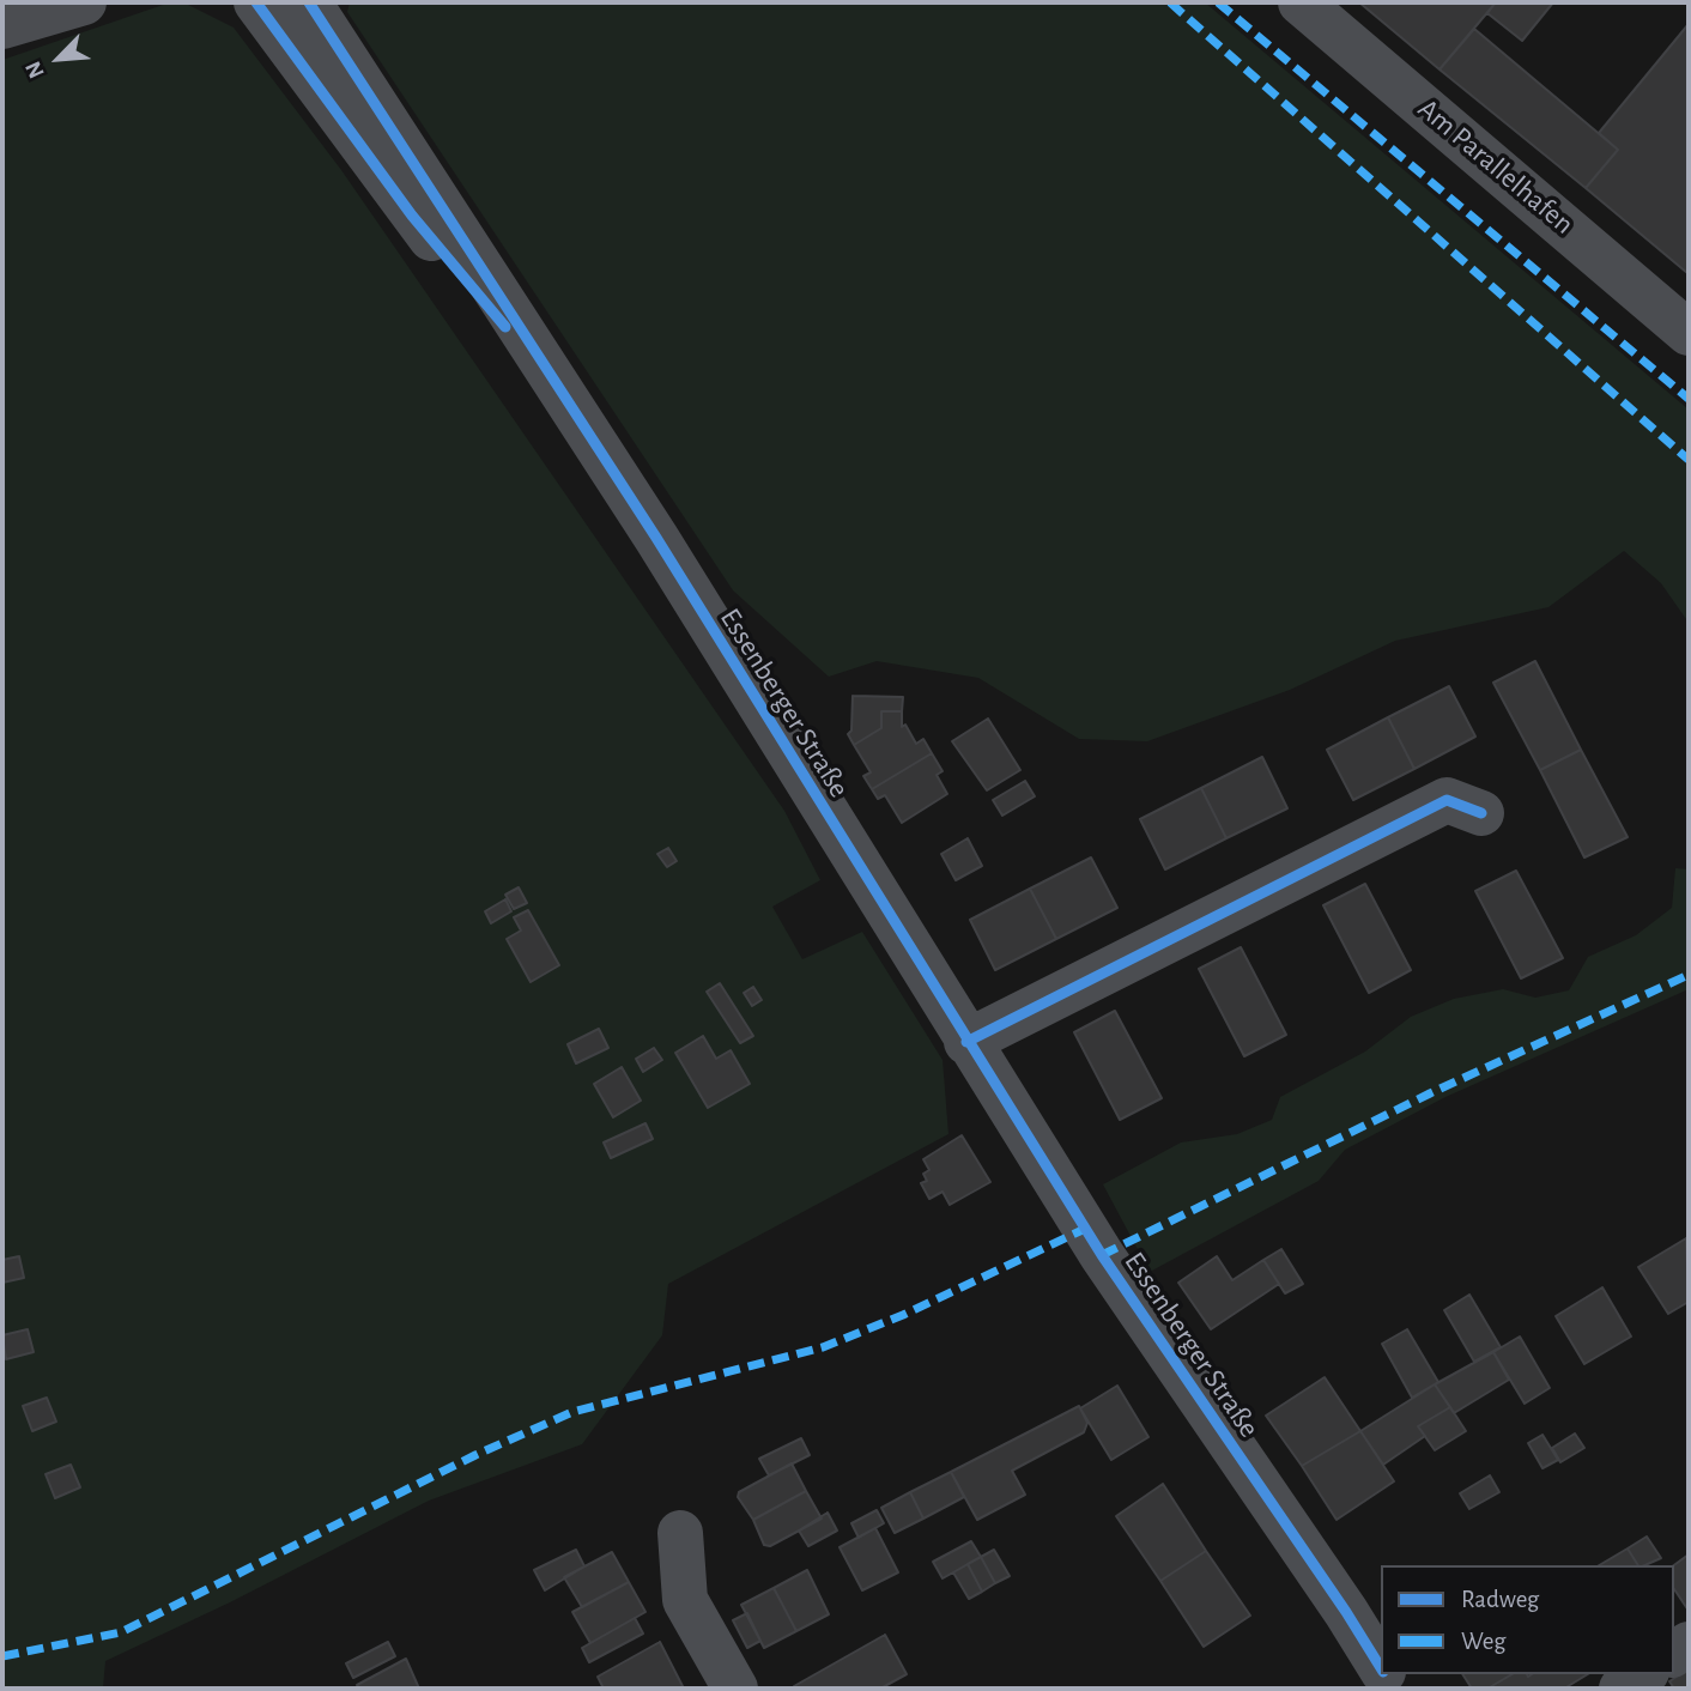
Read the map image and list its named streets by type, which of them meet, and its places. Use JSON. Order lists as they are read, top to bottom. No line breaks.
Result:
{"streets":{"street":["Am Parallelhafen","Essenberger Straße"]},"legend":["Radweg","Weg"],"north":"bottom left"}
